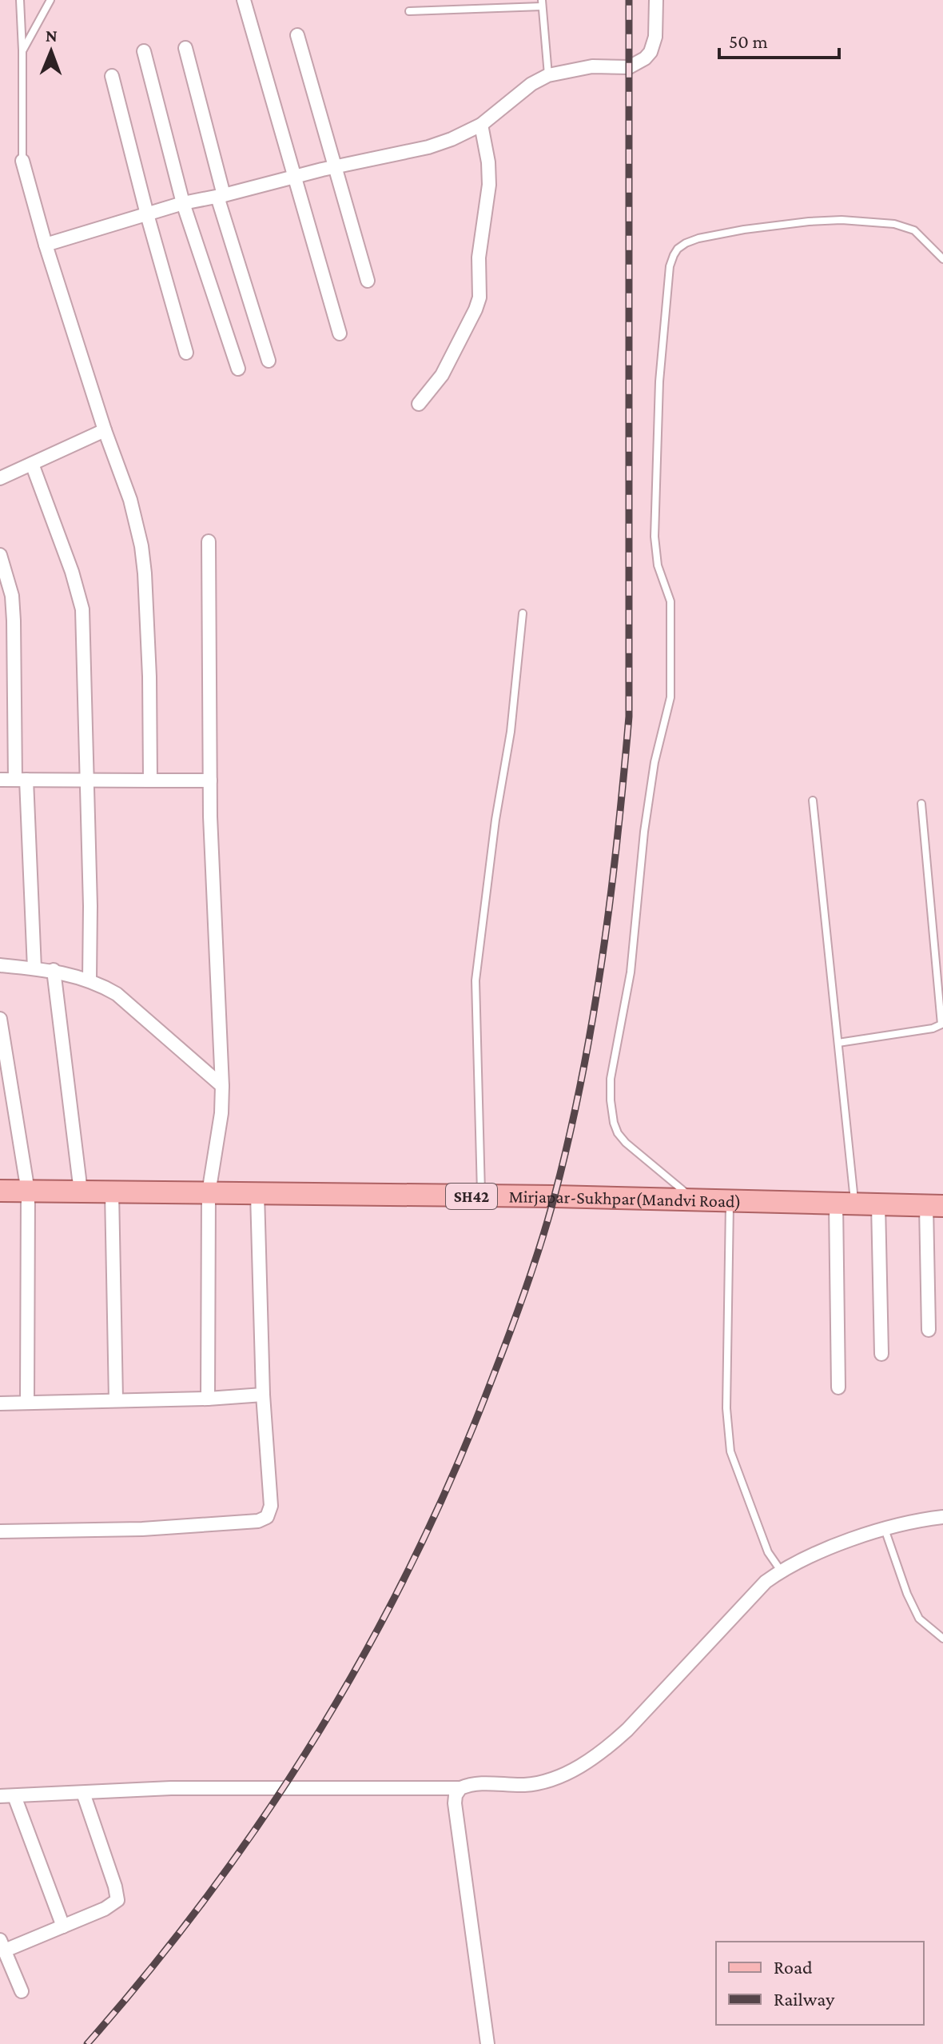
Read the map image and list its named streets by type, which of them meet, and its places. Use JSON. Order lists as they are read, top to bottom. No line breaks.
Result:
{"streets":{"main road":["SH42","Mirjapar-Sukhpar(Mandvi Road)"]},"legend":["Road","Railway"],"scale_bar":"50 m","north":"top"}
